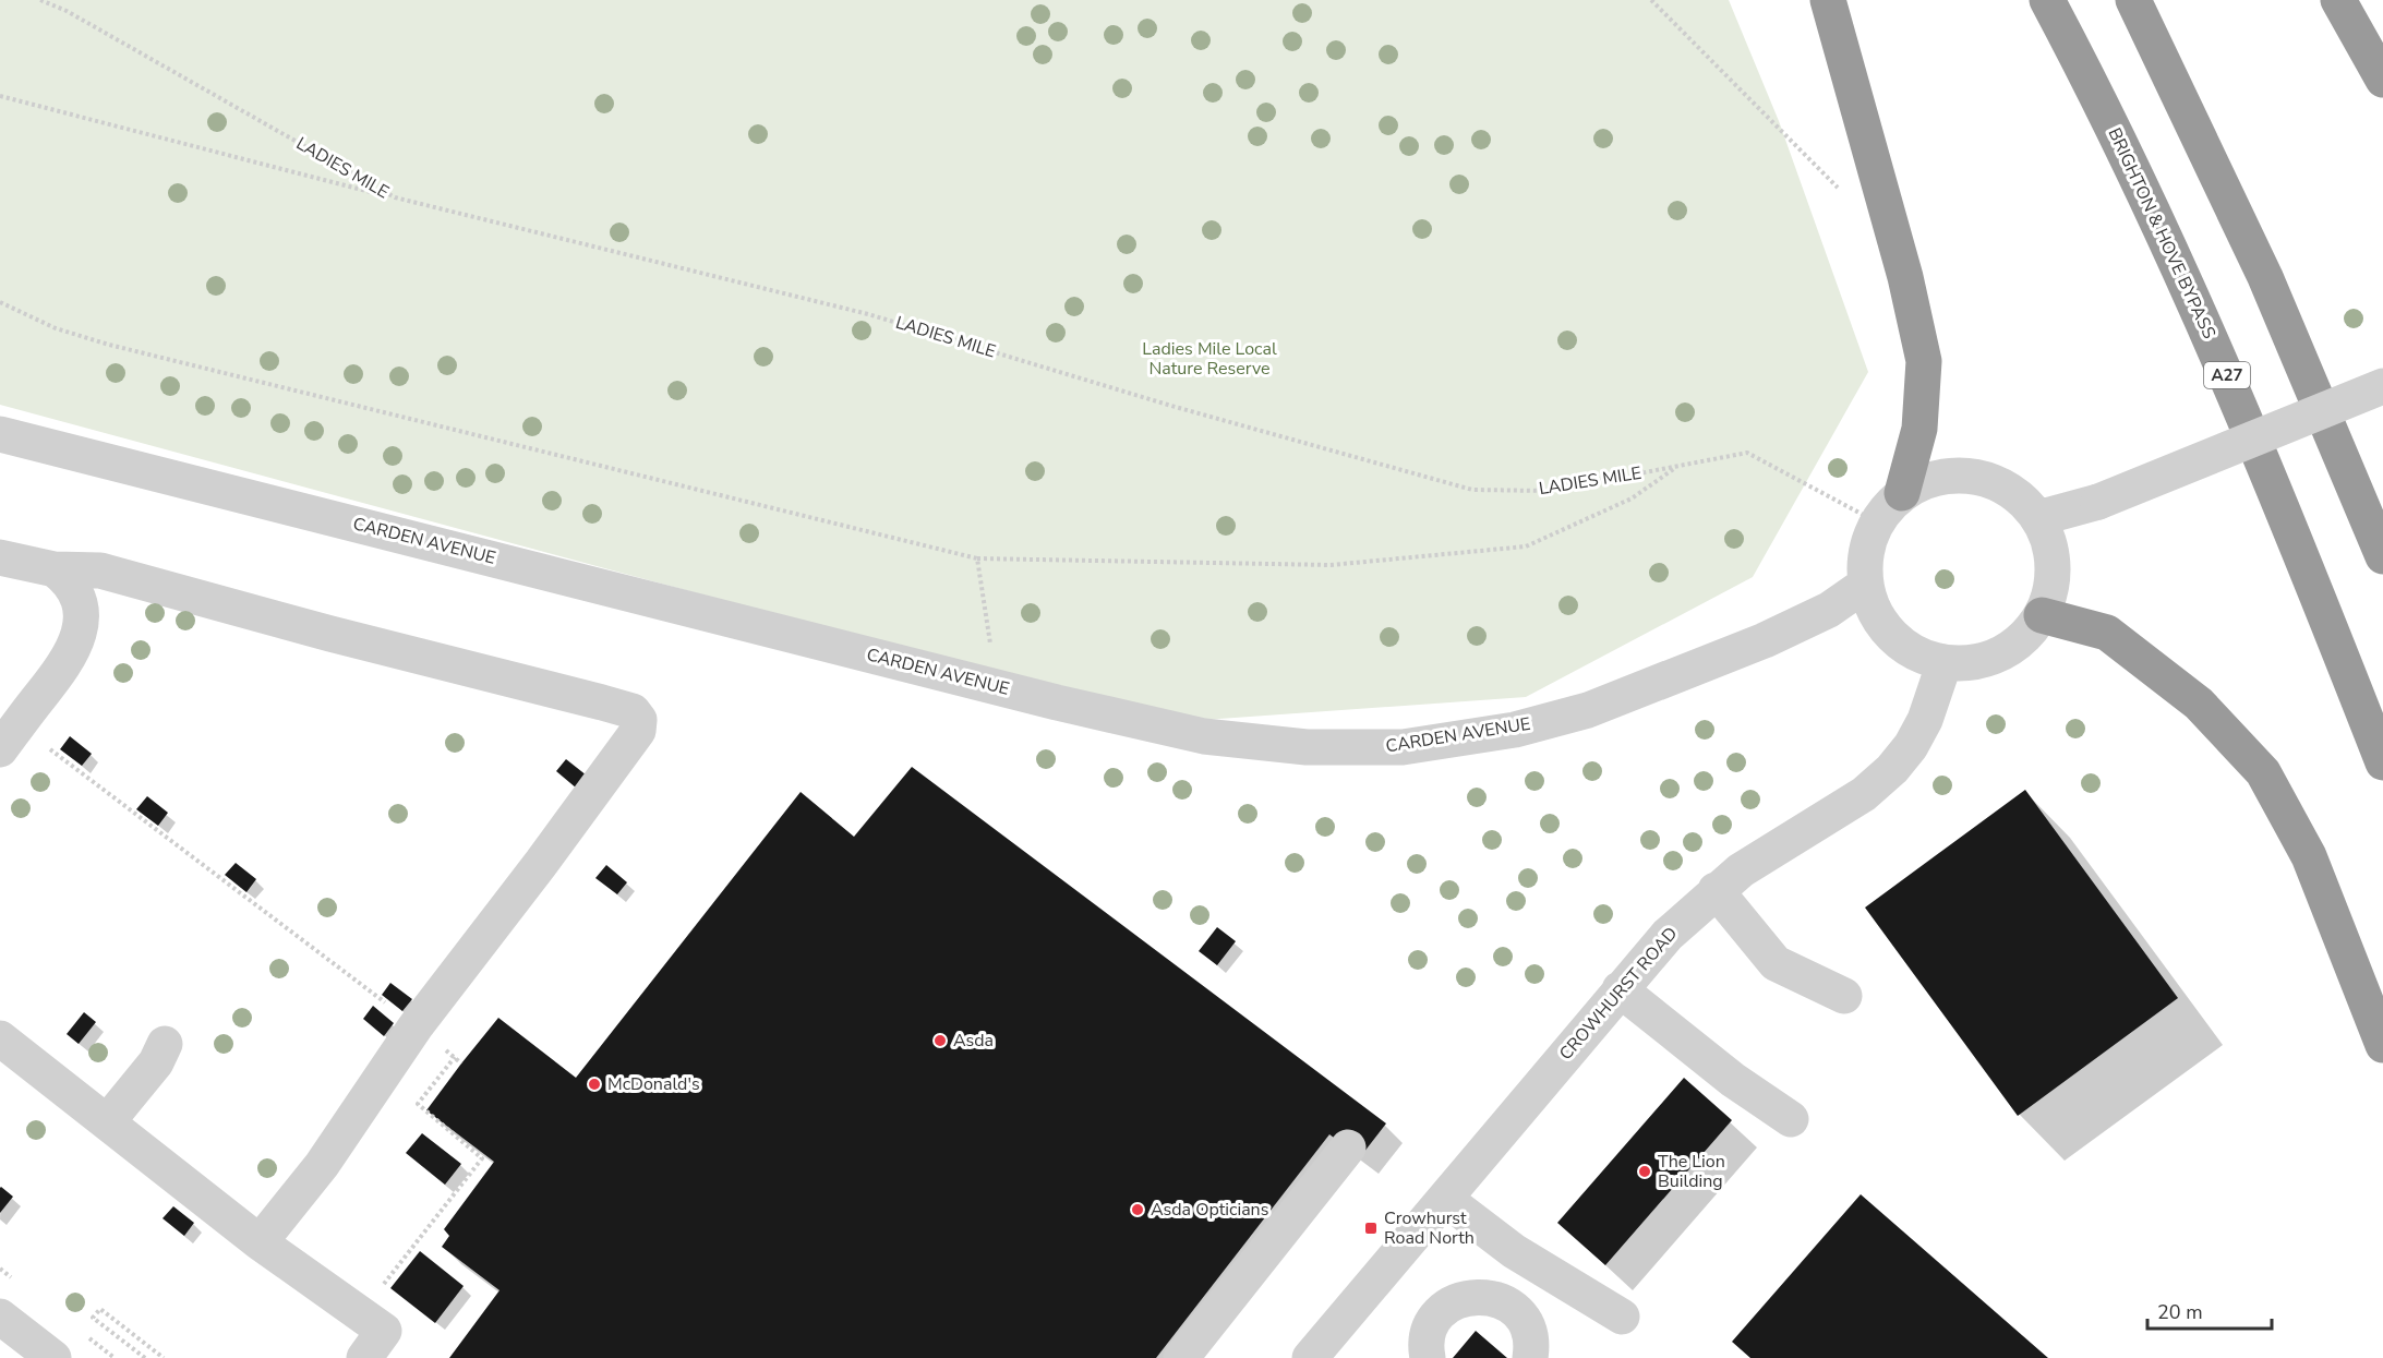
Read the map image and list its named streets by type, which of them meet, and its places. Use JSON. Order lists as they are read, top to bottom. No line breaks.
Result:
{"streets":{"highway":["BRIGHTON & HOVE BYPASS","A27"],"street":["CARDEN AVENUE","CROWHURST ROAD"],"path":["LADIES MILE"]},"crossings":[["LADIES MILE","CARDEN AVENUE"],["LADIES MILE","CROWHURST ROAD"],["CARDEN AVENUE","CROWHURST ROAD"]],"parks":["Ladies Mile Local Nature Reserve"],"places":{"other":["Asda","McDonald's","The Lion Building","Asda Opticians"],"transit":["Crowhurst Road North"]},"scale_bar":"20 m"}
